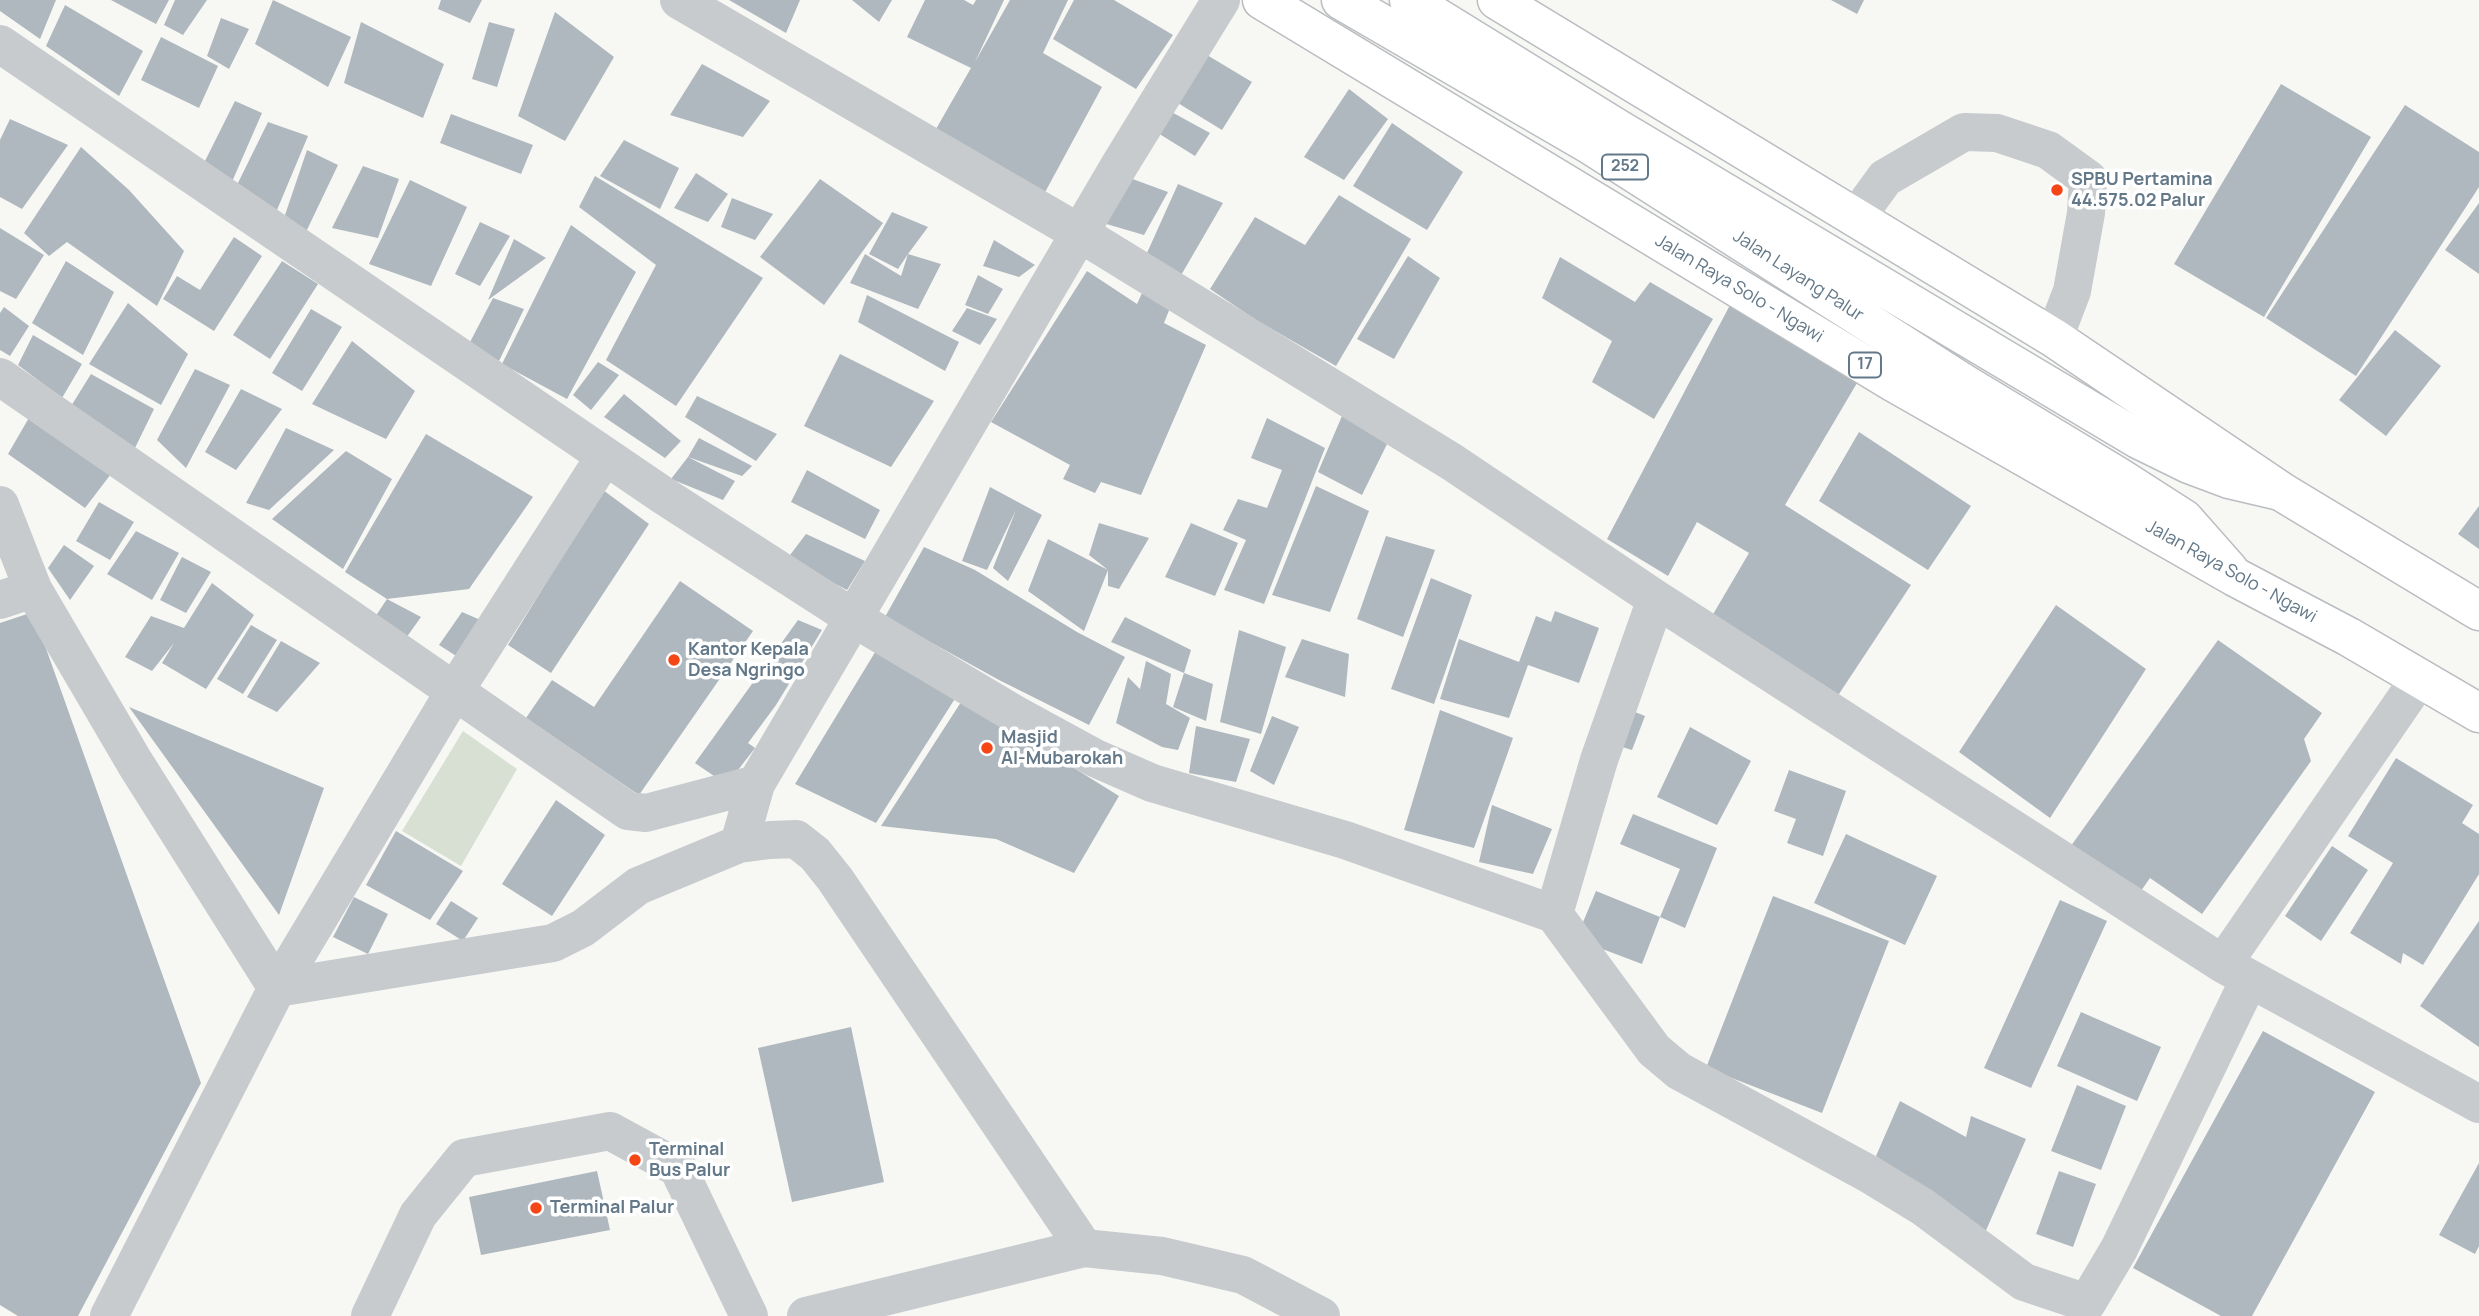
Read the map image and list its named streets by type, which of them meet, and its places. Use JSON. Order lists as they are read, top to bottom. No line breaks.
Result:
{"streets":{"main road":["252","Jalan Layang Palur","Jalan Raya Solo - Ngawi","17"]},"crossings":[["Jalan Layang Palur","Jalan Raya Solo - Ngawi"]],"places":["SPBU Pertamina 44.575.02 Palur","Kantor Kepala Desa Ngringo","Masjid Al-Mubarokah","Terminal Bus Palur","Terminal Palur"]}
